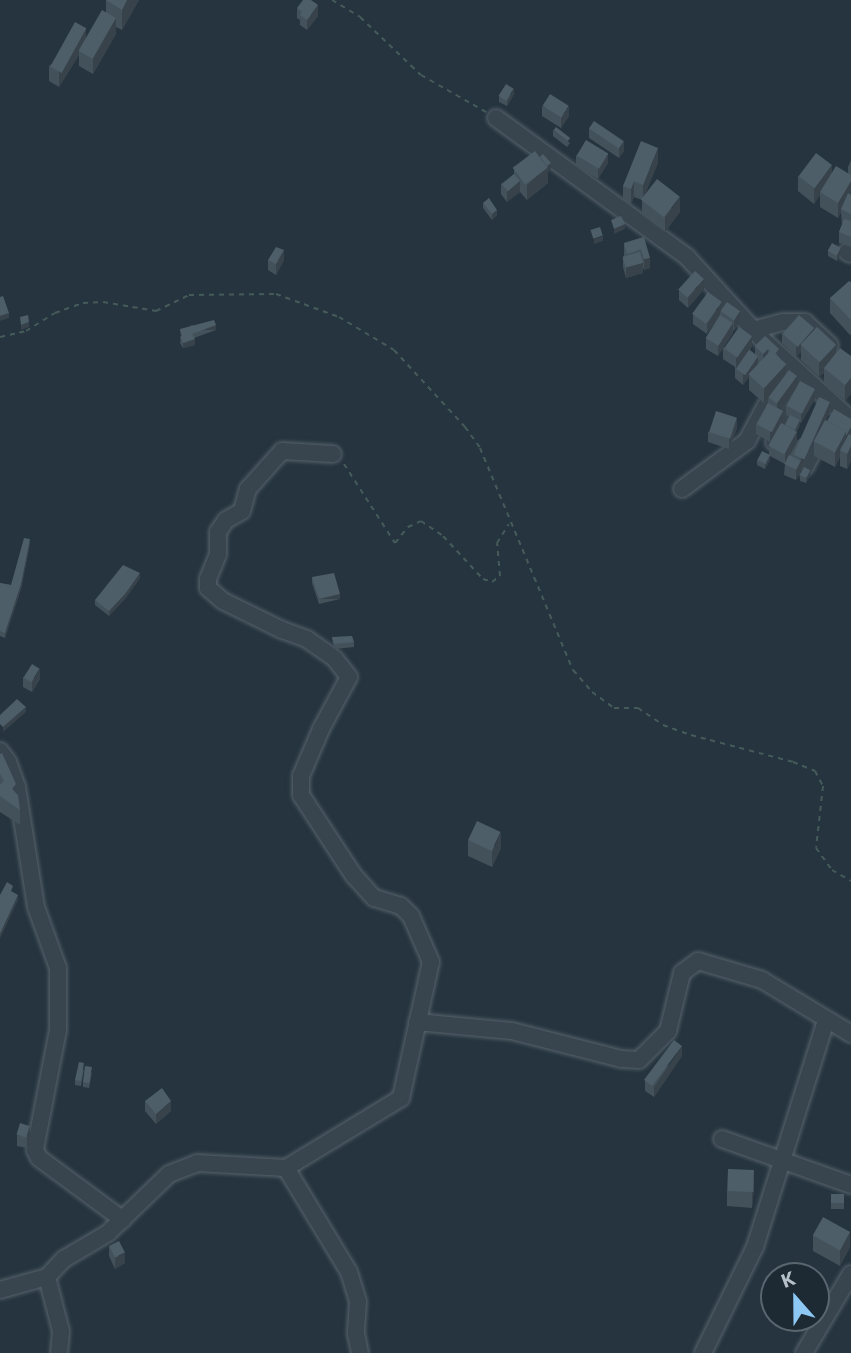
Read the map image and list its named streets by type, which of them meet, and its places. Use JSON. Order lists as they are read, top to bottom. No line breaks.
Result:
{"north":"top"}
